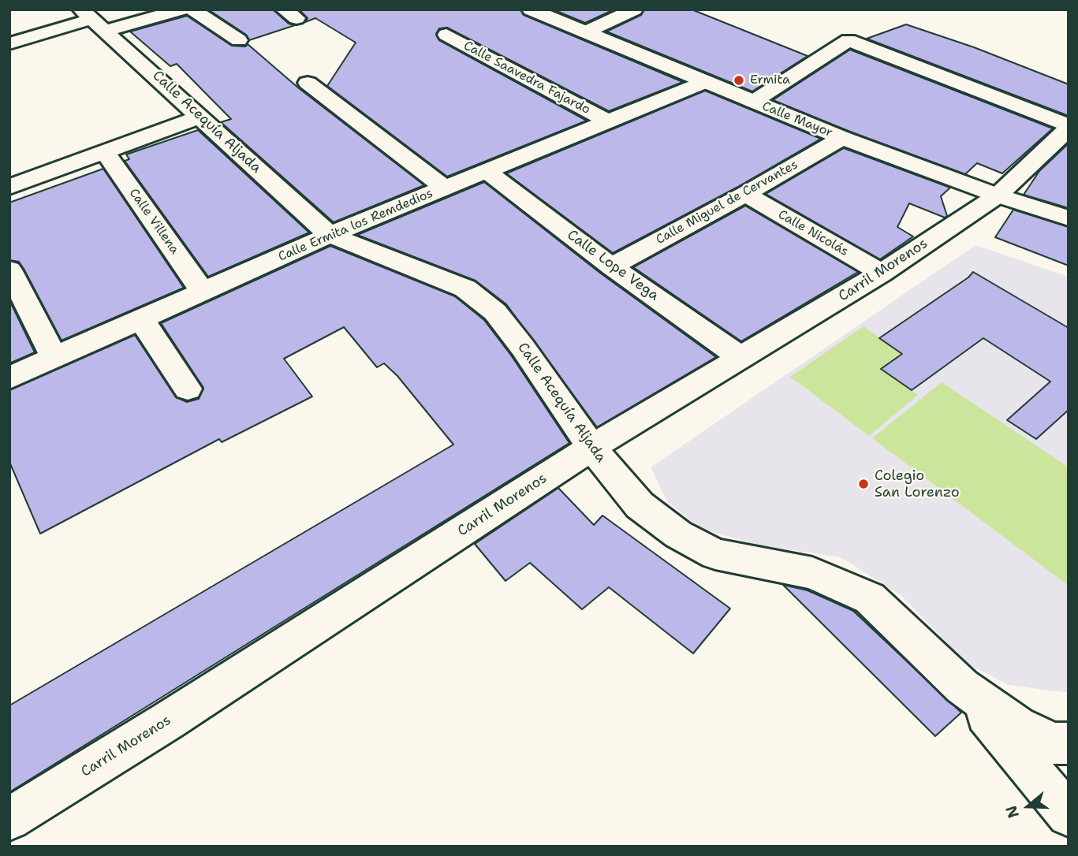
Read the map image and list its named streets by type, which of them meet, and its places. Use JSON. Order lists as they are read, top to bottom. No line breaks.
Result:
{"streets":{"street":["Calle Saavedra Fajardo","Calle Mayor","Calle Acequía Aljada","Calle Miguel de Cervantes","Calle Villena","Calle Ermita los Remdedios","Calle Nicolás","Calle Lope Vega","Carril Morenos"]},"crossings":[["Calle Saavedra Fajardo","Calle Ermita los Remdedios"],["Calle Mayor","Calle Miguel de Cervantes"],["Calle Mayor","Calle Ermita los Remdedios"],["Calle Mayor","Carril Morenos"],["Calle Acequía Aljada","Calle Ermita los Remdedios"],["Calle Acequía Aljada","Carril Morenos"],["Calle Miguel de Cervantes","Calle Nicolás"],["Calle Miguel de Cervantes","Calle Lope Vega"],["Calle Villena","Calle Ermita los Remdedios"],["Calle Ermita los Remdedios","Calle Lope Vega"],["Calle Nicolás","Carril Morenos"],["Calle Lope Vega","Carril Morenos"]],"places":["Ermita","Colegio San Lorenzo"],"north":"left"}
